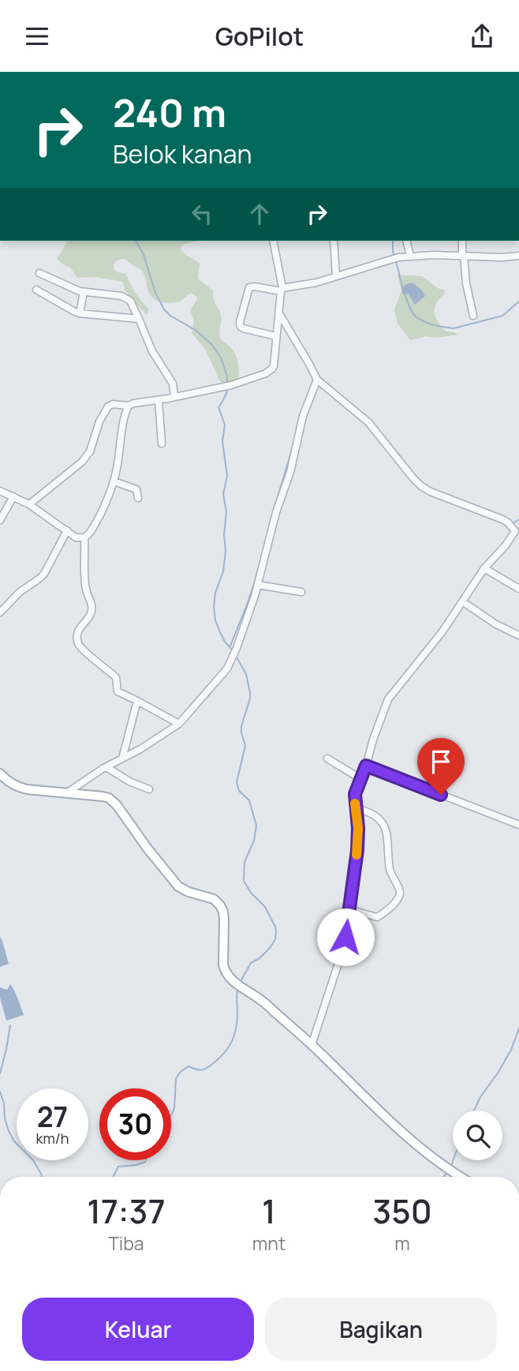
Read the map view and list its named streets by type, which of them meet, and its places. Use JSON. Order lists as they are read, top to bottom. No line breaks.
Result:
{"page":{"header":"GoPilot","turn":["240 m","Belok kanan"],"speed":"27 km/h","limit":"30","eta":["17:37","Tiba","1","mnt","350","m"],"buttons":["Keluar","Bagikan"]}}
